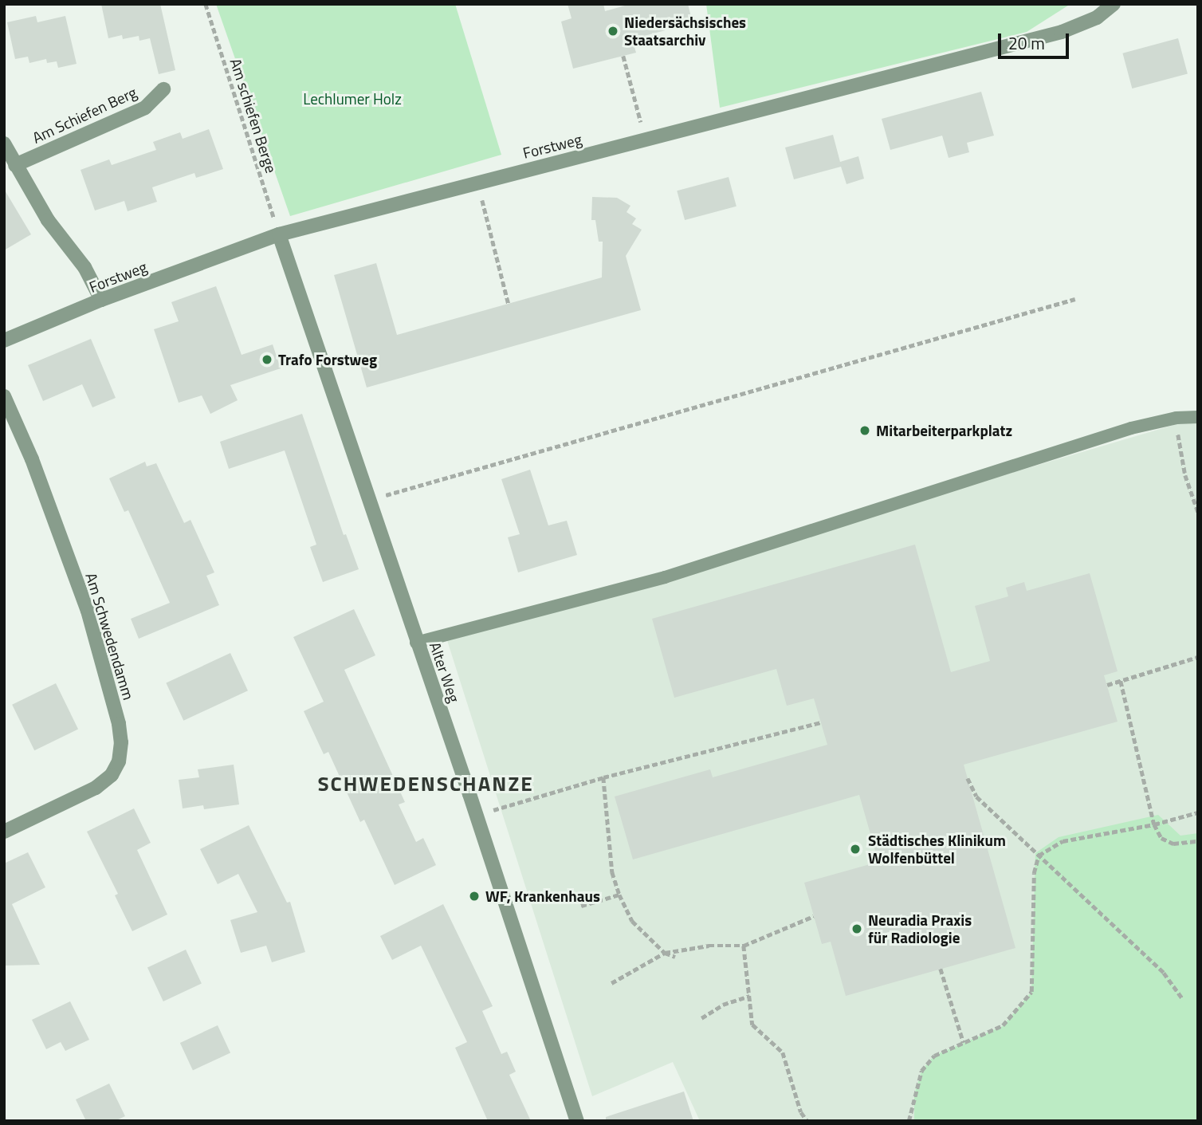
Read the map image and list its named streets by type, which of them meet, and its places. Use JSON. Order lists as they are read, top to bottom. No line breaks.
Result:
{"streets":{"street":["Am Schiefen Berg","Forstweg","Am Schwedendamm","Alter Weg"],"path":["Am schiefen Berge"]},"crossings":[["Am schiefen Berge","Forstweg"],["Am schiefen Berge","Alter Weg"],["Forstweg","Alter Weg"]],"districts":["SCHWEDENSCHANZE"],"parks":["Lechlumer Holz"],"places":["Niedersächsisches Staatsarchiv","Trafo Forstweg","Mitarbeiterparkplatz","Städtisches Klinikum Wolfenbüttel","WF, Krankenhaus","Neuradia Praxis für Radiologie"],"scale_bar":"20 m"}
